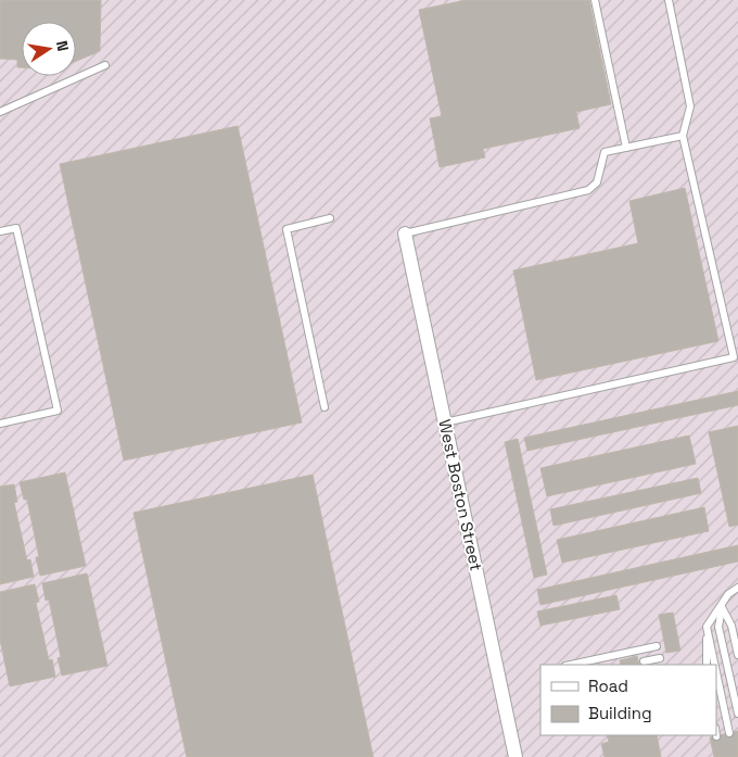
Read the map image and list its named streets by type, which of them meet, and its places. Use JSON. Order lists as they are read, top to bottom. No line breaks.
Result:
{"streets":{"street":["West Boston Street"]},"legend":["Road","Building"],"north":"right"}
